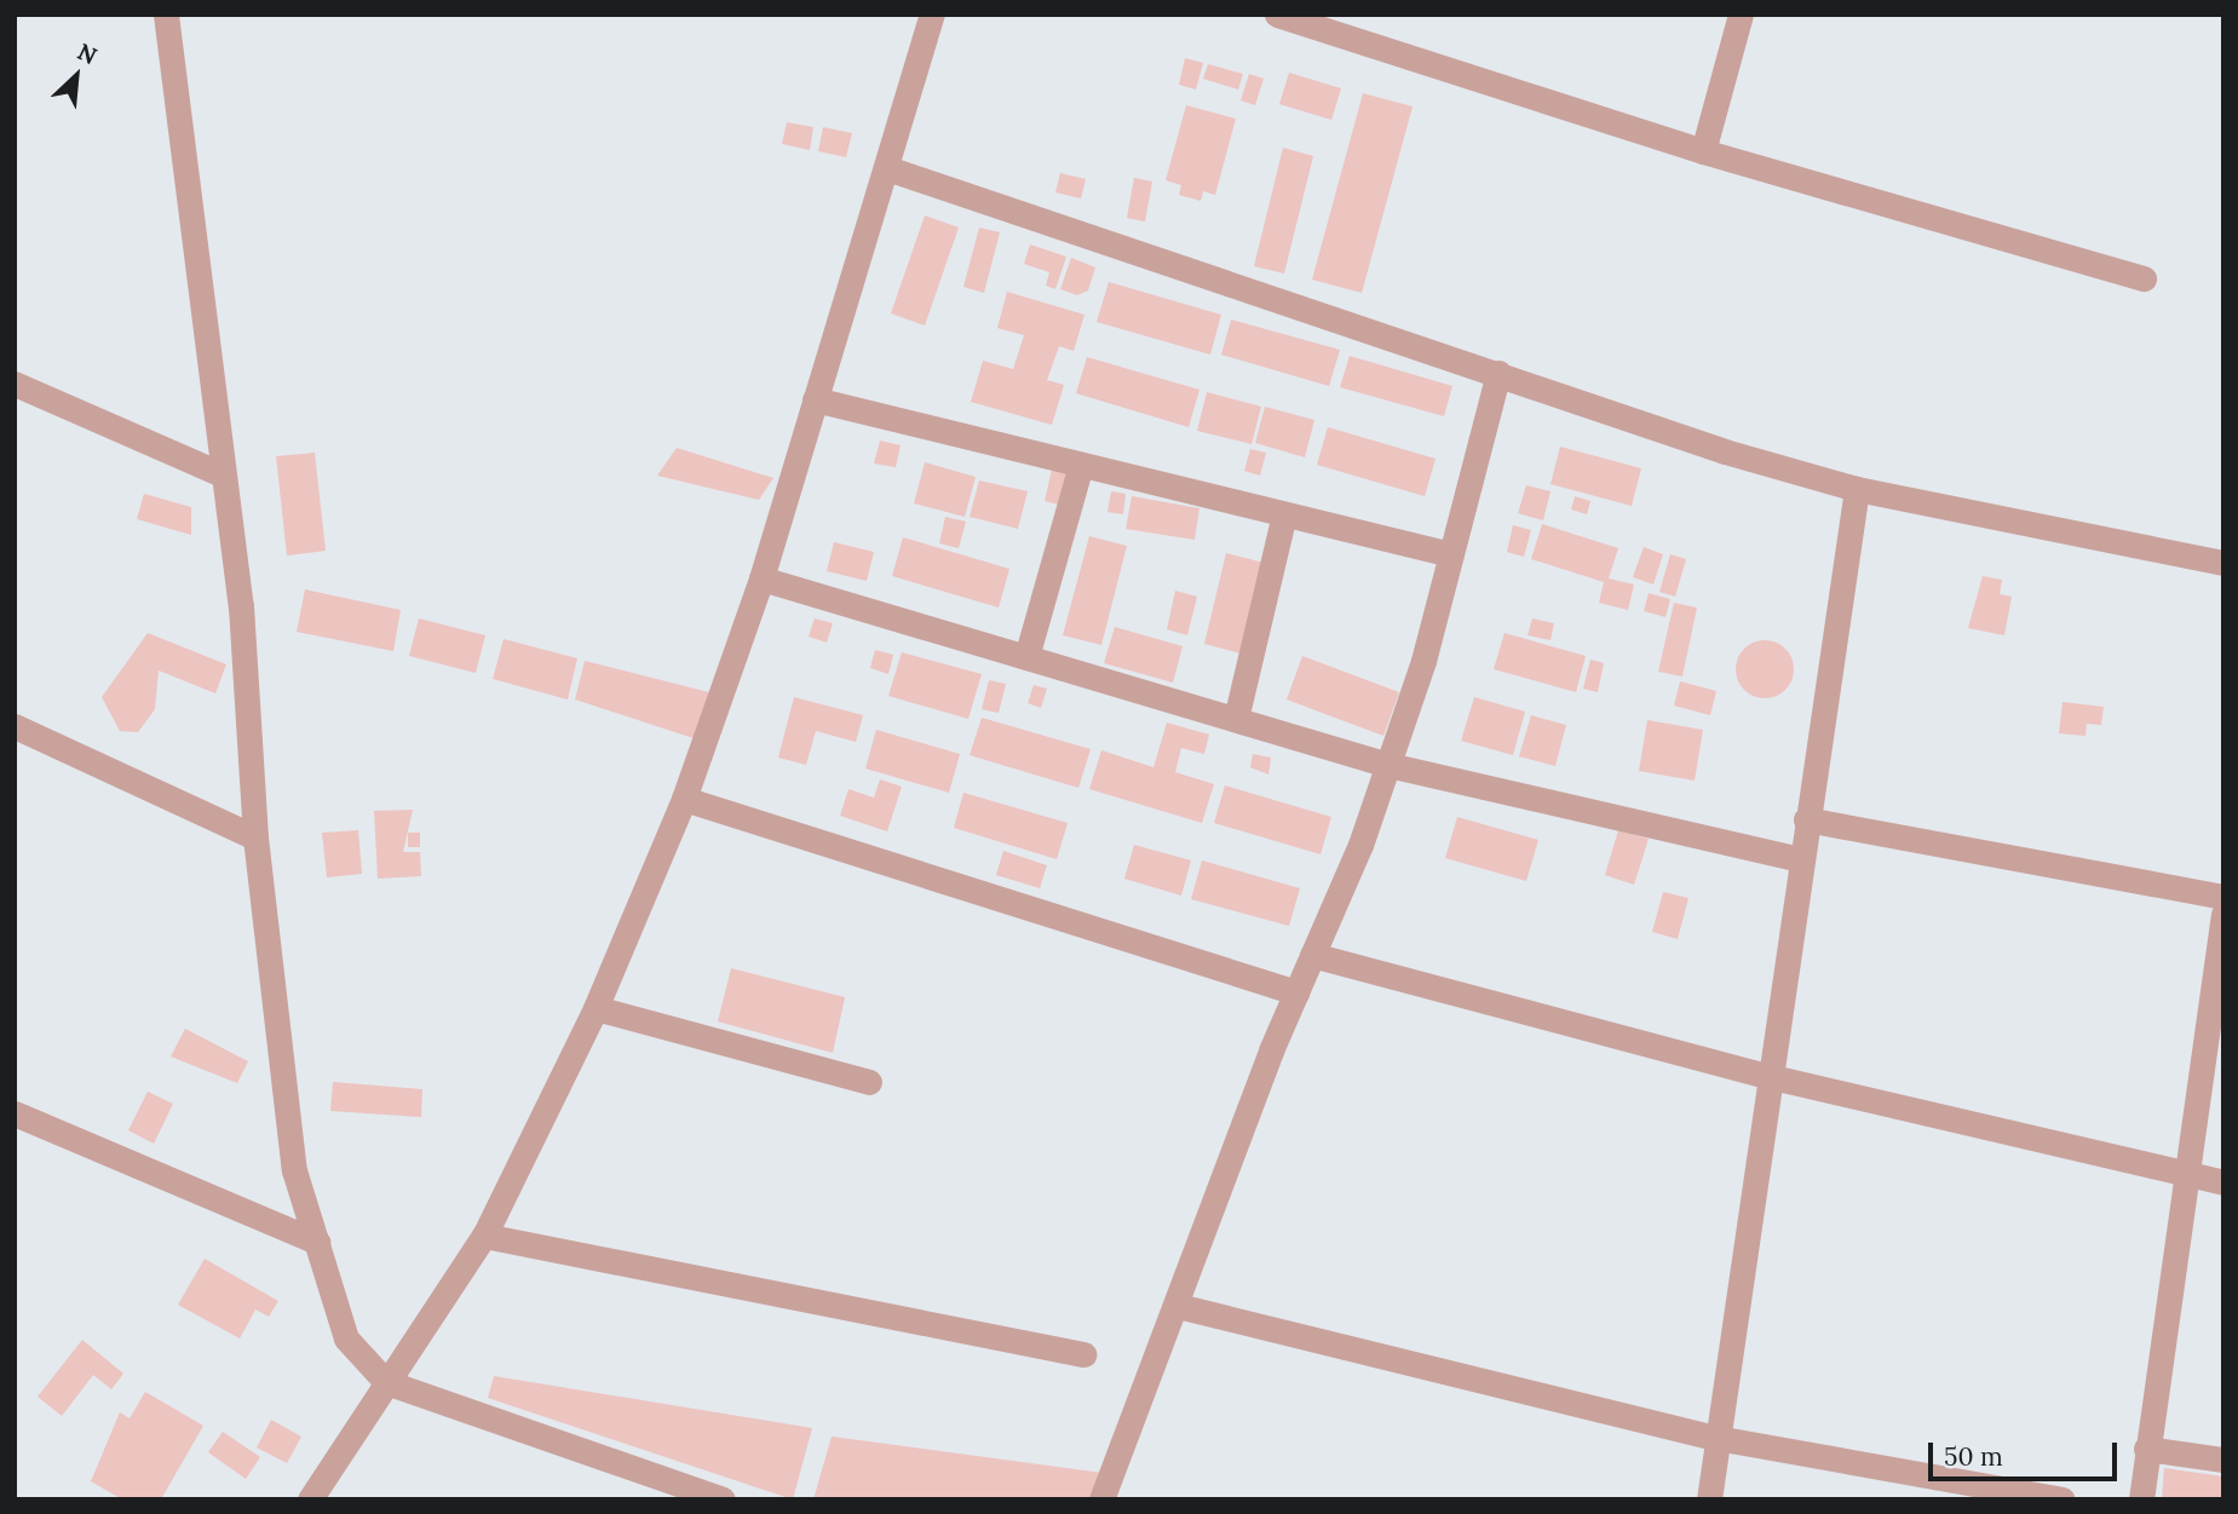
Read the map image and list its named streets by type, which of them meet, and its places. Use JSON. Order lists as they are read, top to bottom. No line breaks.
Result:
{"scale_bar":"50 m","north":"top right"}
